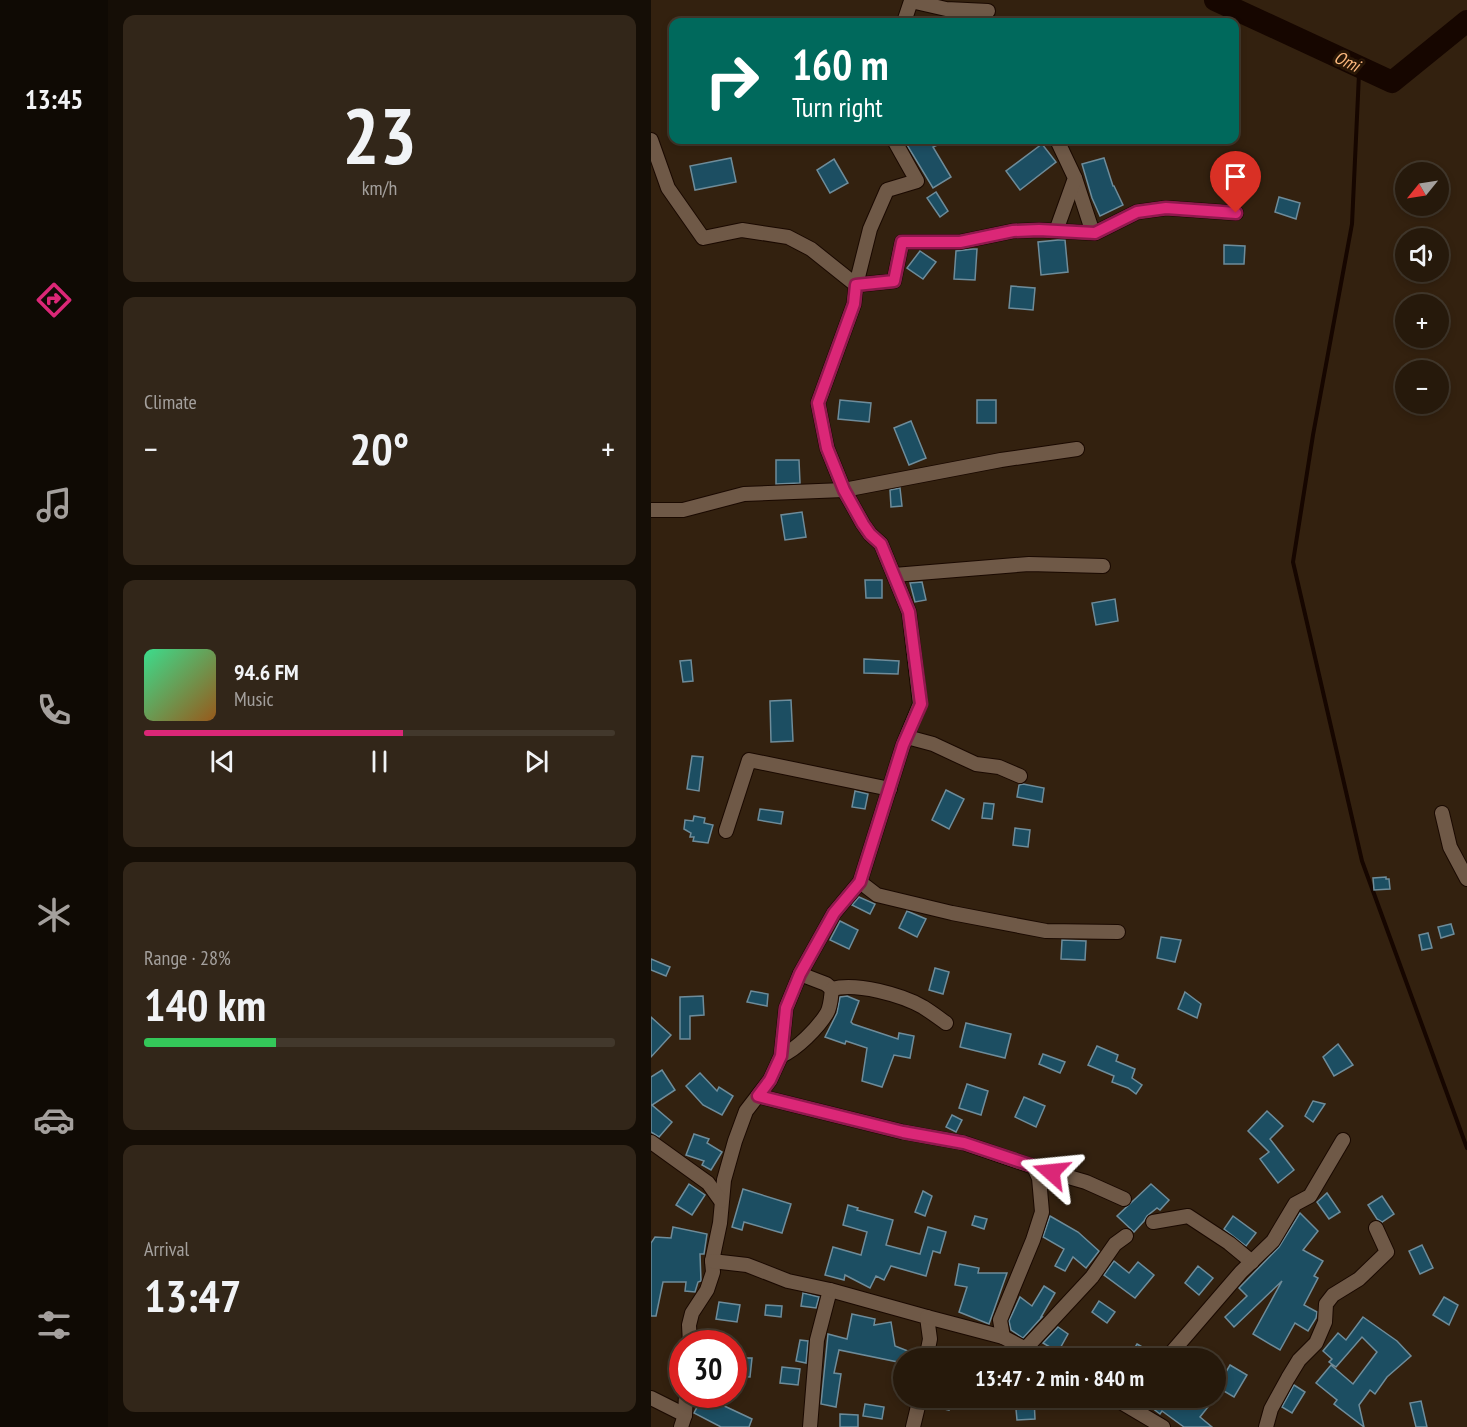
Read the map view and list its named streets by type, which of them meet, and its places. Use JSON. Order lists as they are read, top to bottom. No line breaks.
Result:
{"water":["Omi"],"north":"bottom left","page":{"tabs":"13:45","tile":[["23","km/h"],"Climate",["Range · 28%","140 km"],["Arrival","13:47"]],"turn":["160 m","Turn right"],"map_buttons":["+","−"],"heat":["−","20°","+"],"song":["94.6 FM","Music"],"limit":"30","trip":"13:47 · 2 min · 840 m"}}
